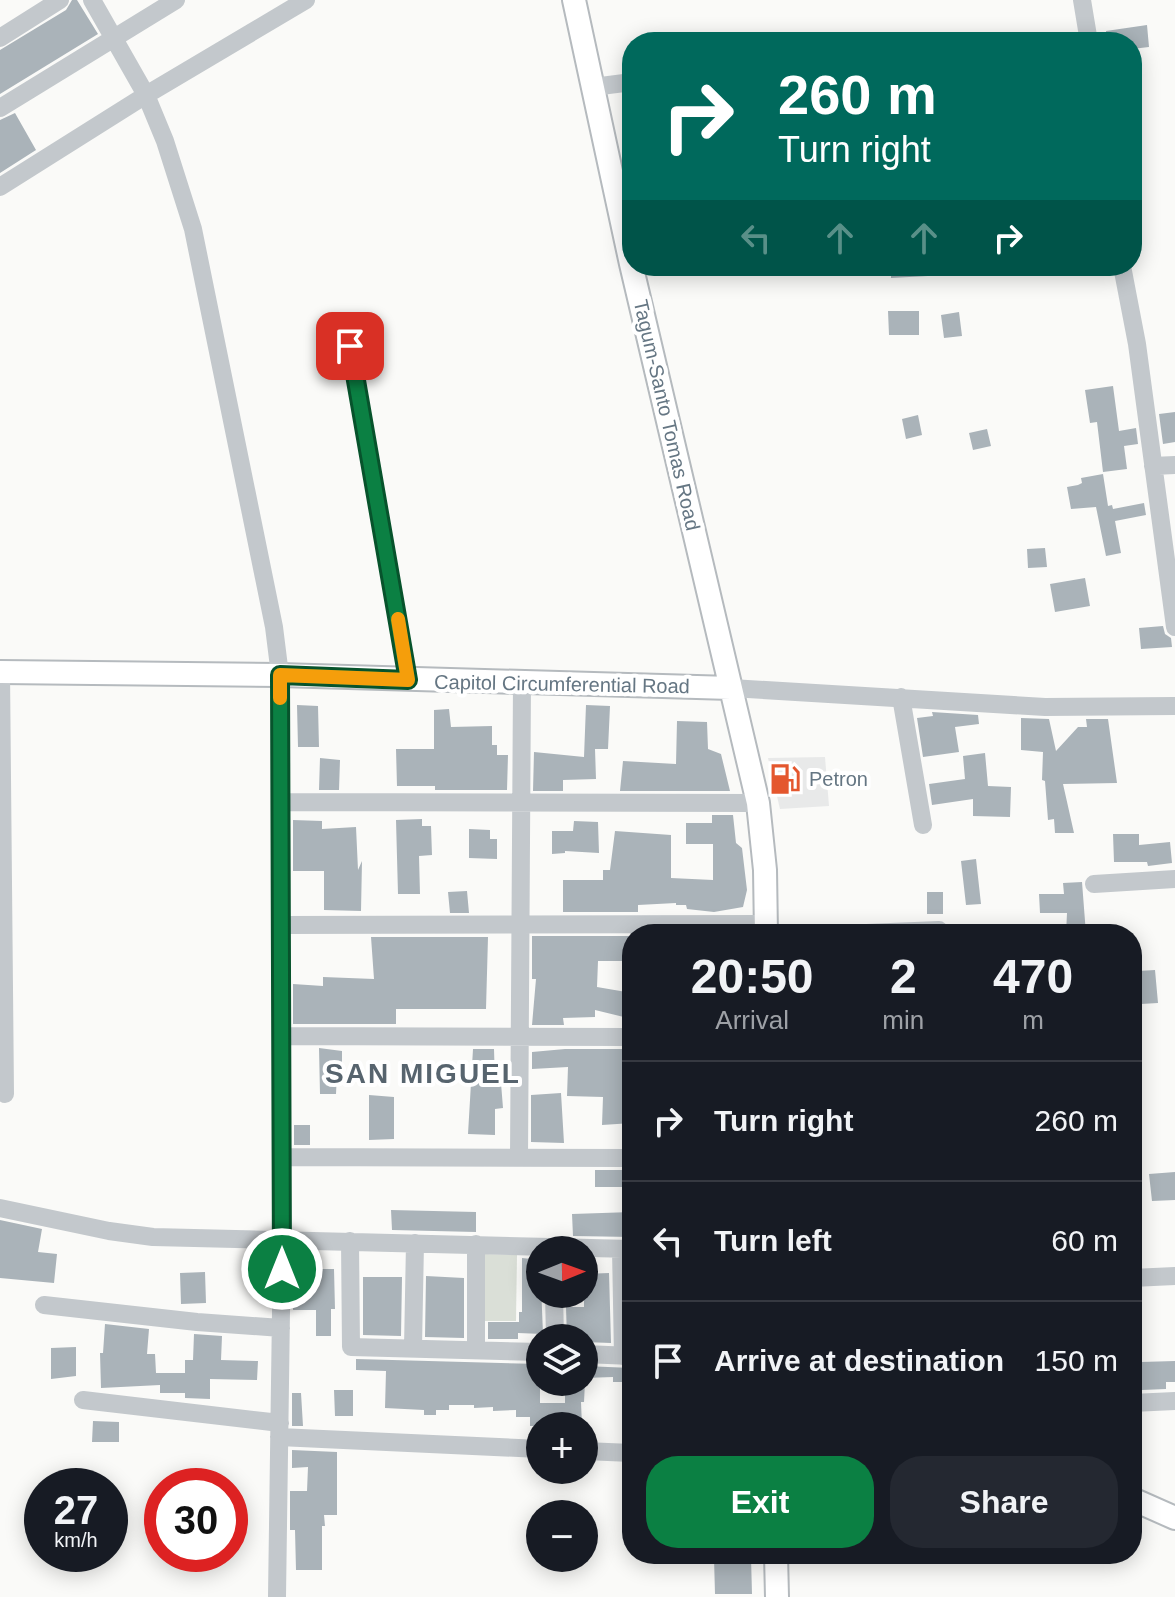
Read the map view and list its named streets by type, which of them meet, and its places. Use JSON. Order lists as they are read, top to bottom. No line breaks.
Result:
{"streets":{"main road":["Tagum-Santo Tomas Road","Capitol Circumferential Road"]},"crossings":[["Tagum-Santo Tomas Road","Capitol Circumferential Road"]],"districts":["SAN MIGUEL"],"places":{"fuel station":["Petron"]},"north":"right","page":{"turn":["260 m","Turn right"],"eta":["20:50","Arrival","2","min","470","m"],"list":[{"name":"Turn right","value":"260 m"},{"name":"Turn left","value":"60 m"},{"name":"Arrive at destination","value":"150 m"}],"map_buttons":["+","−"],"buttons":["Exit","Share"],"speed":"27 km/h","limit":"30"}}
